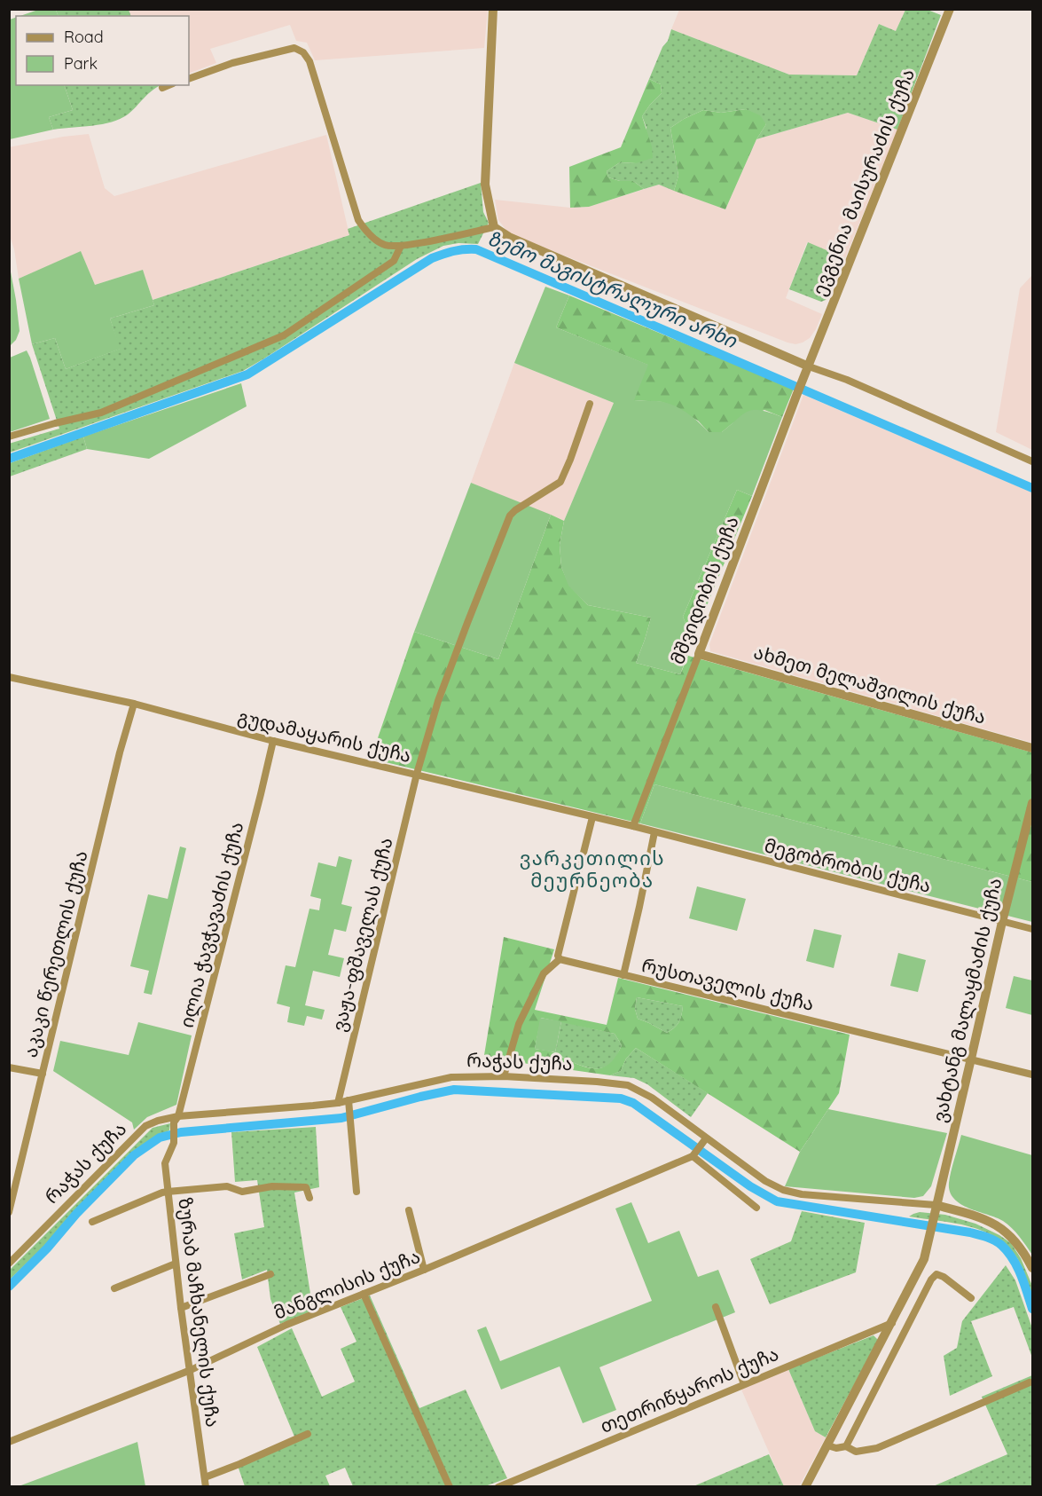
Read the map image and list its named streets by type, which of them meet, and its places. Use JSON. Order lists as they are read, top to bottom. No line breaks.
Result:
{"streets":{"street":["ევგენია მაისურაძის ქუჩა","მშვიდობის ქუჩა","ახმეთ მელაშვილის ქუჩა","გუდამაყარის ქუჩა","მეგობრობის ქუჩა","ილია ჭავჭავაძის ქუჩა","ვაჟა-ფშაველას ქუჩა","აკაკი წერეთლის ქუჩა","რუსთაველის ქუჩა","ვახტანგ მალაყმაძის ქუჩა","რაჭას ქუჩა","მანგლისის ქუჩა","ზურაბ მაჩხანელის ქუჩა","თეთრიწყაროს ქუჩა"]},"crossings":[["ევგენია მაისურაძის ქუჩა","მშვიდობის ქუჩა"],["მშვიდობის ქუჩა","ახმეთ მელაშვილის ქუჩა"],["მშვიდობის ქუჩა","გუდამაყარის ქუჩა"],["მშვიდობის ქუჩა","მეგობრობის ქუჩა"],["გუდამაყარის ქუჩა","მეგობრობის ქუჩა"],["გუდამაყარის ქუჩა","ილია ჭავჭავაძის ქუჩა"],["გუდამაყარის ქუჩა","ვაჟა-ფშაველას ქუჩა"],["გუდამაყარის ქუჩა","აკაკი წერეთლის ქუჩა"],["მეგობრობის ქუჩა","ვახტანგ მალაყმაძის ქუჩა"],["ილია ჭავჭავაძის ქუჩა","რაჭას ქუჩა"],["ილია ჭავჭავაძის ქუჩა","ზურაბ მაჩხანელის ქუჩა"],["ვაჟა-ფშაველას ქუჩა","რაჭას ქუჩა"],["რუსთაველის ქუჩა","ვახტანგ მალაყმაძის ქუჩა"],["ვახტანგ მალაყმაძის ქუჩა","რაჭას ქუჩა"],["ვახტანგ მალაყმაძის ქუჩა","თეთრიწყაროს ქუჩა"],["მანგლისის ქუჩა","ზურაბ მაჩხანელის ქუჩა"]],"districts":["ვარკეთილის მეურნეობა"],"water":["ზემო მაგისტრალური არხი"],"legend":["Road","Park"]}
